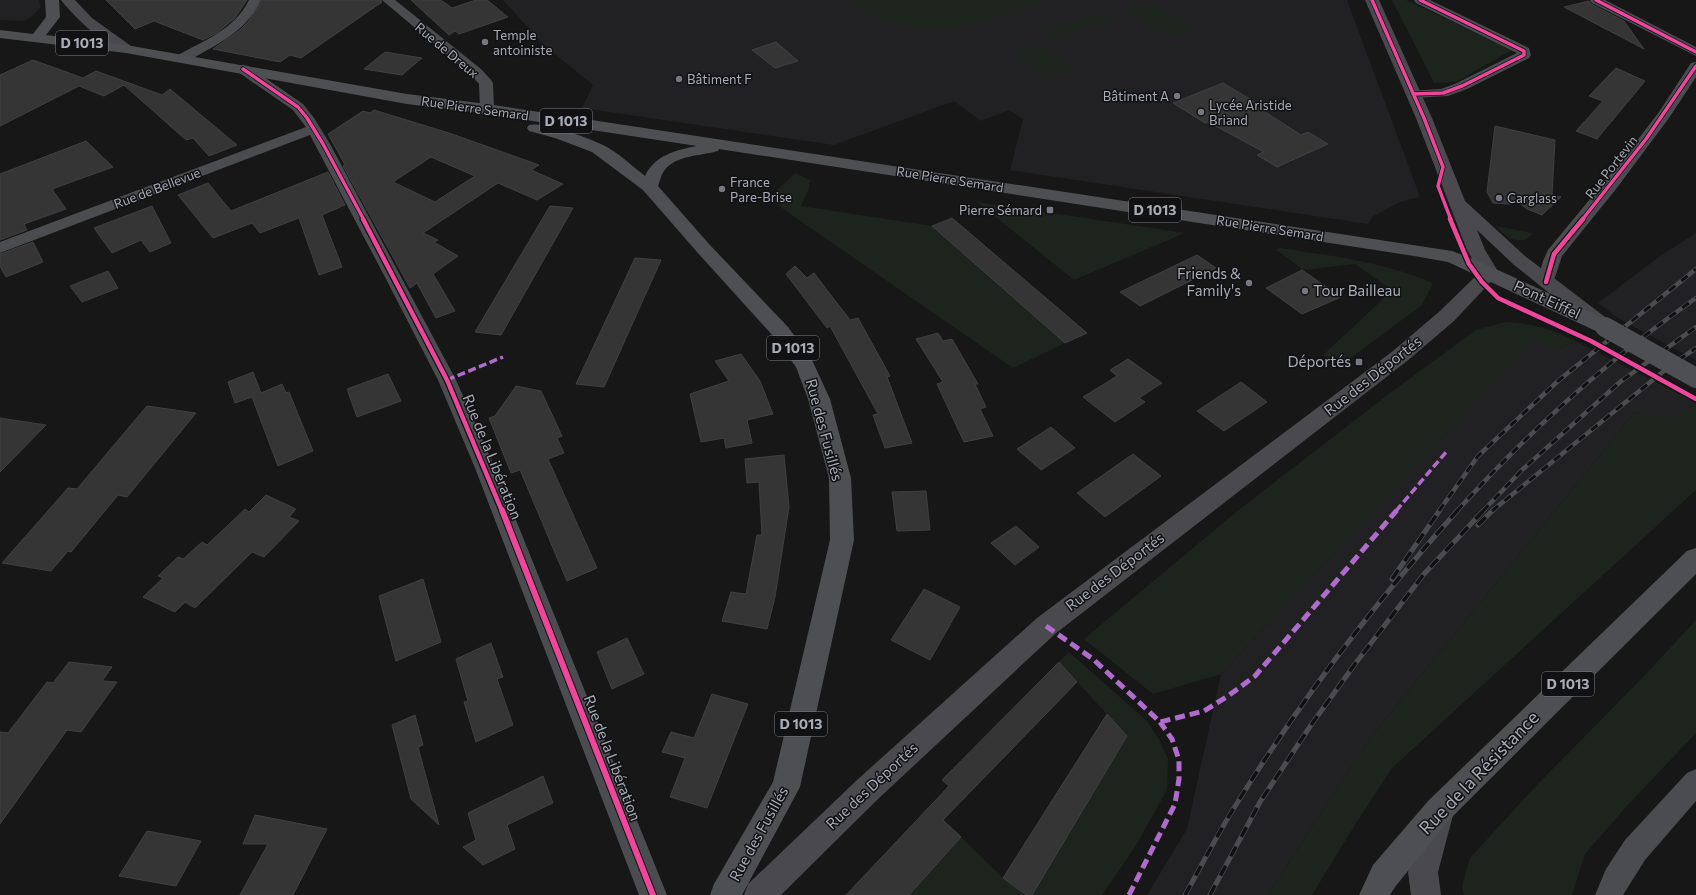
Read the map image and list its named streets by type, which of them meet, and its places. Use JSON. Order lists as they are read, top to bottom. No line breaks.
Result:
{"streets":{"main road":["D 1013","Rue Pierre Semard","Pont Eiffel","Rue des Déportés","Rue des Fusillés","Rue de la Résistance"],"street":["Rue de Dreux","Rue Portevin","Rue de Bellevue","Rue de la Libération"]},"crossings":[["Rue de Dreux","Rue Pierre Semard"],["Rue Pierre Semard","Pont Eiffel"],["Rue Pierre Semard","Rue des Déportés"],["Rue Pierre Semard","Rue des Fusillés"],["Rue Pierre Semard","Rue de la Libération"],["Rue Portevin","Pont Eiffel"],["Rue de Bellevue","Rue de la Libération"],["Pont Eiffel","Rue des Déportés"]],"places":{"other":["Temple antoiniste","Bâtiment F","Bâtiment A","Lycée Aristide Briand","France Pare-Brise","Carglass","Friends & Family's","Tour Bailleau"],"transit":["Pierre Sémard","Déportés"]}}
